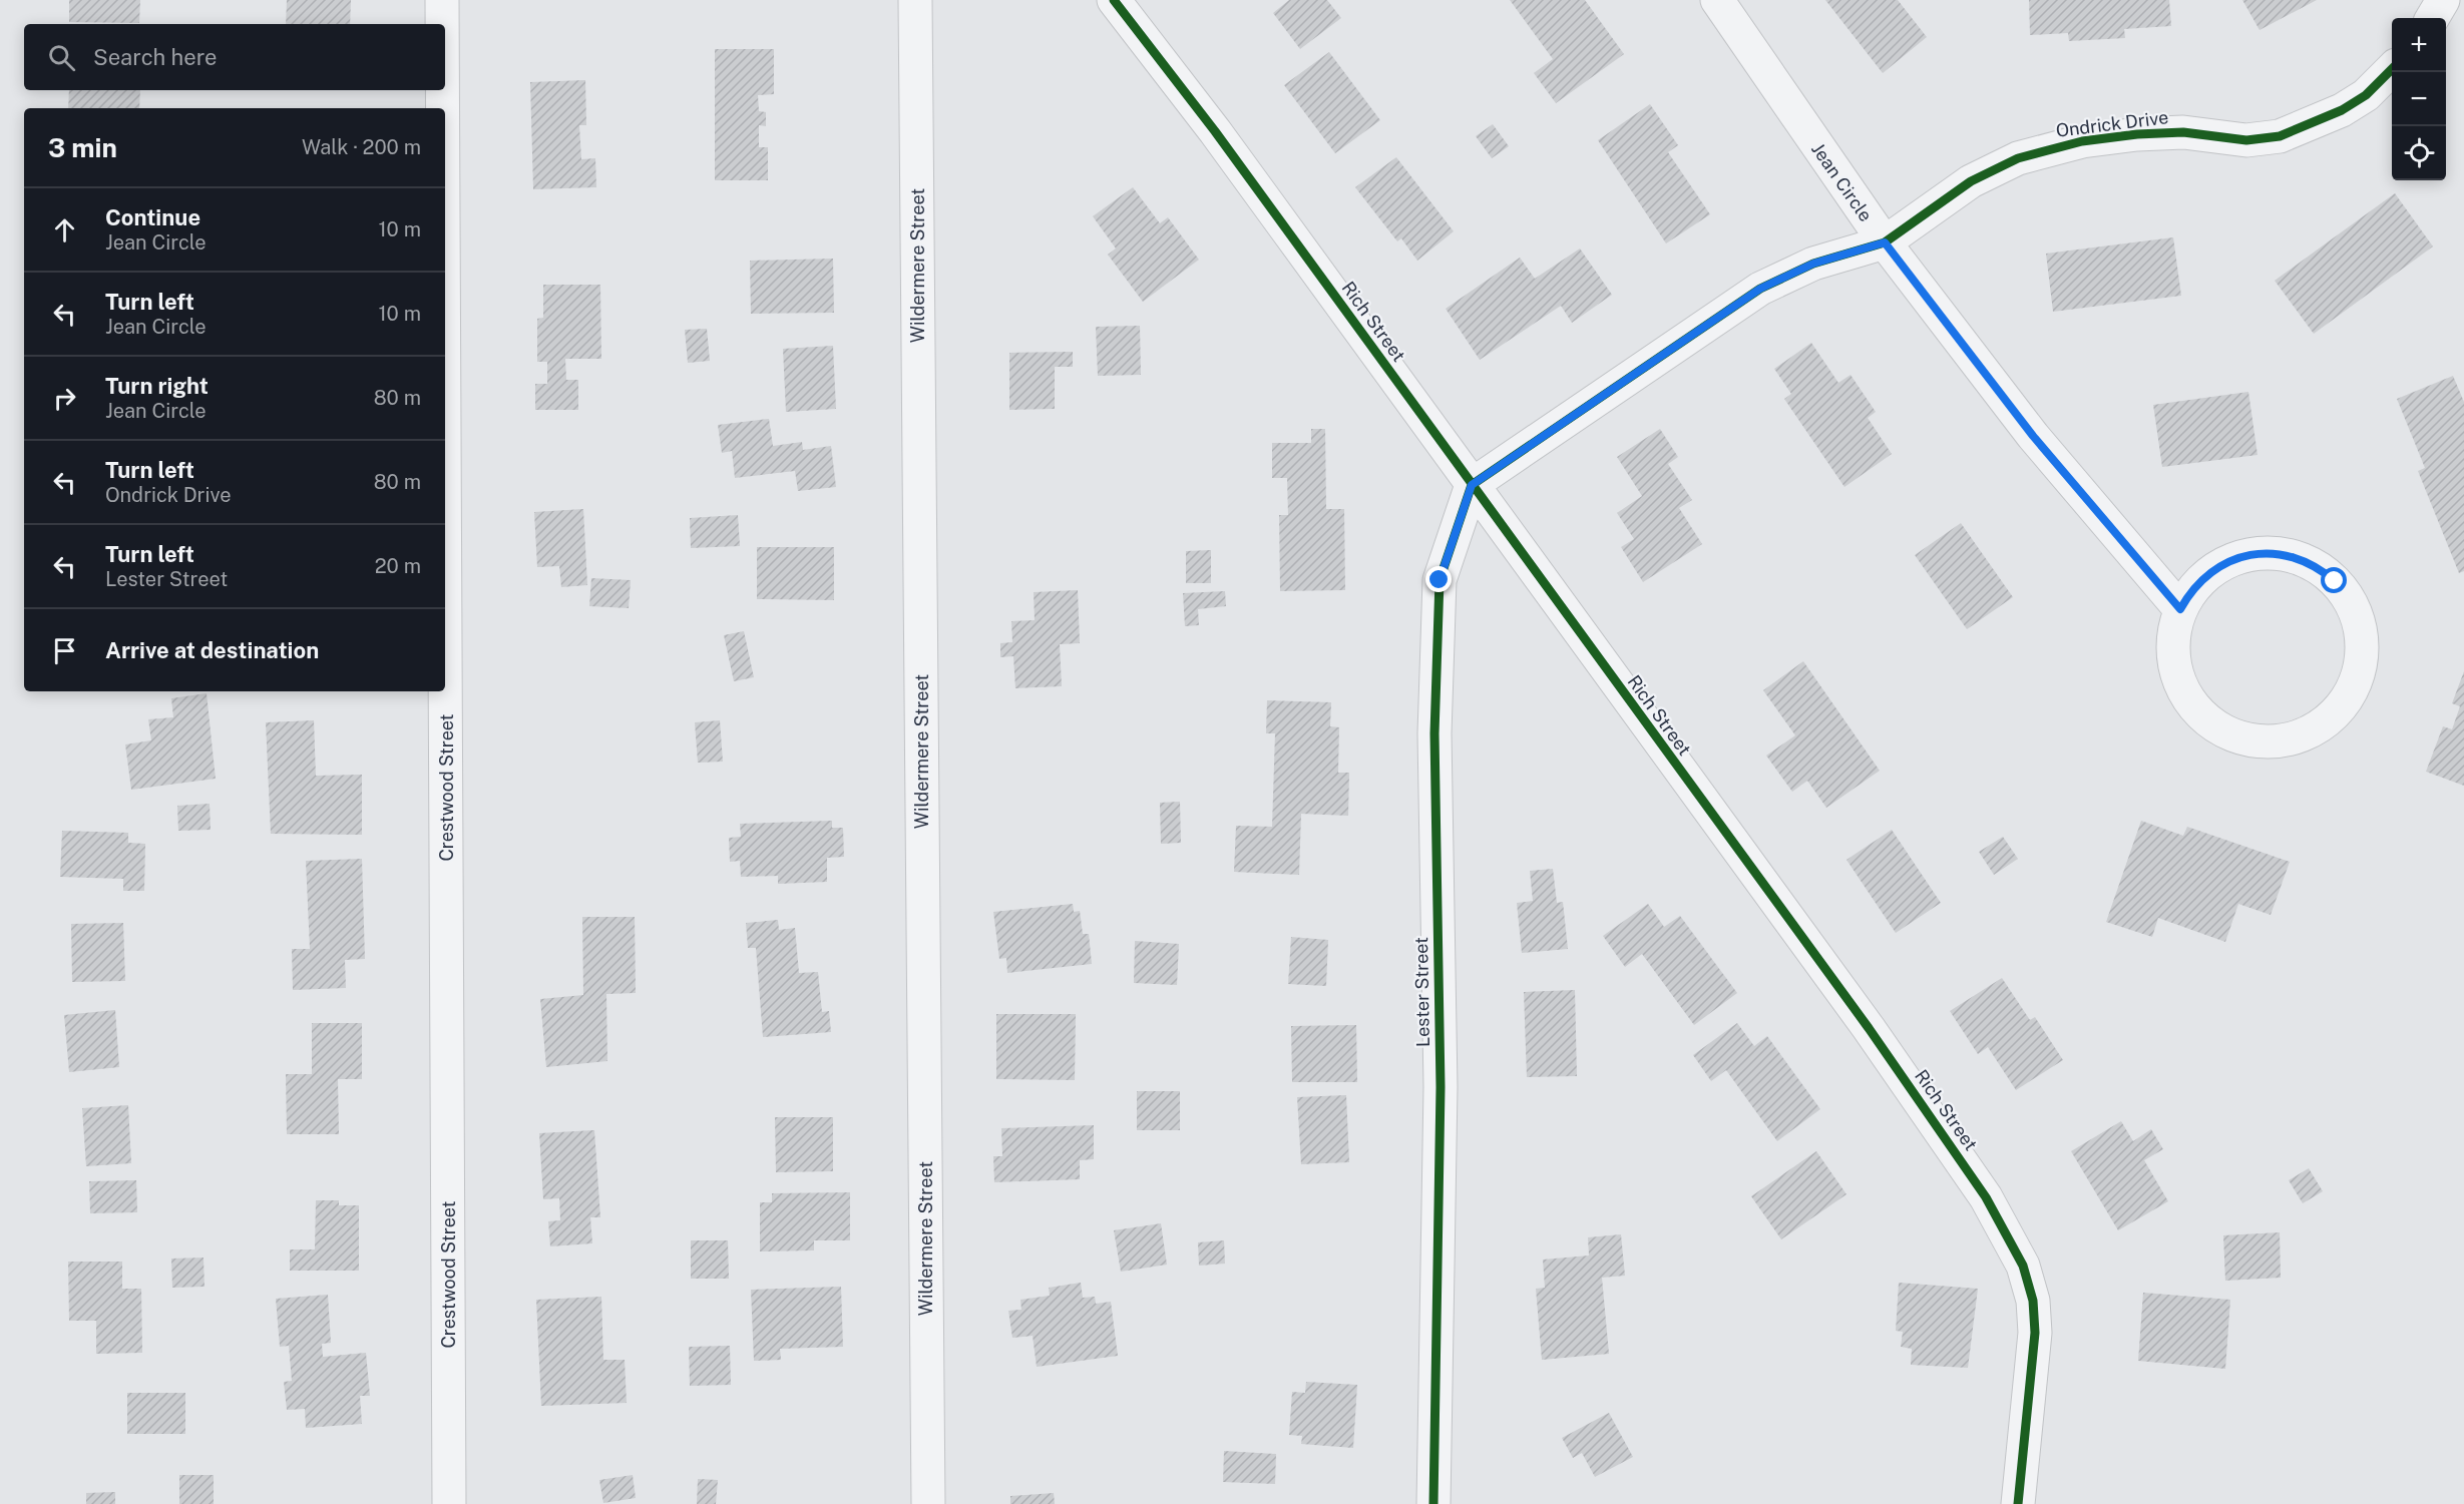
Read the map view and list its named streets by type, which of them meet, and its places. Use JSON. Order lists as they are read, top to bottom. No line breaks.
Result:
{"streets":{"street":["Ondrick Drive","Jean Circle","Wildermere Street","Rich Street","Crestwood Street","Lester Street"]},"crossings":[["Ondrick Drive","Jean Circle"],["Ondrick Drive","Rich Street"],["Ondrick Drive","Lester Street"],["Rich Street","Lester Street"]],"page":{"map_buttons":["+","−"],"search":"Search here","heading":["3 min","Walk · 200 m"],"list":[["Continue","Jean Circle","10 m"],["Turn left","Jean Circle","10 m"],["Turn right","Jean Circle","80 m"],["Turn left","Ondrick Drive","80 m"],["Turn left","Lester Street","20 m"],"Arrive at destination"]}}
